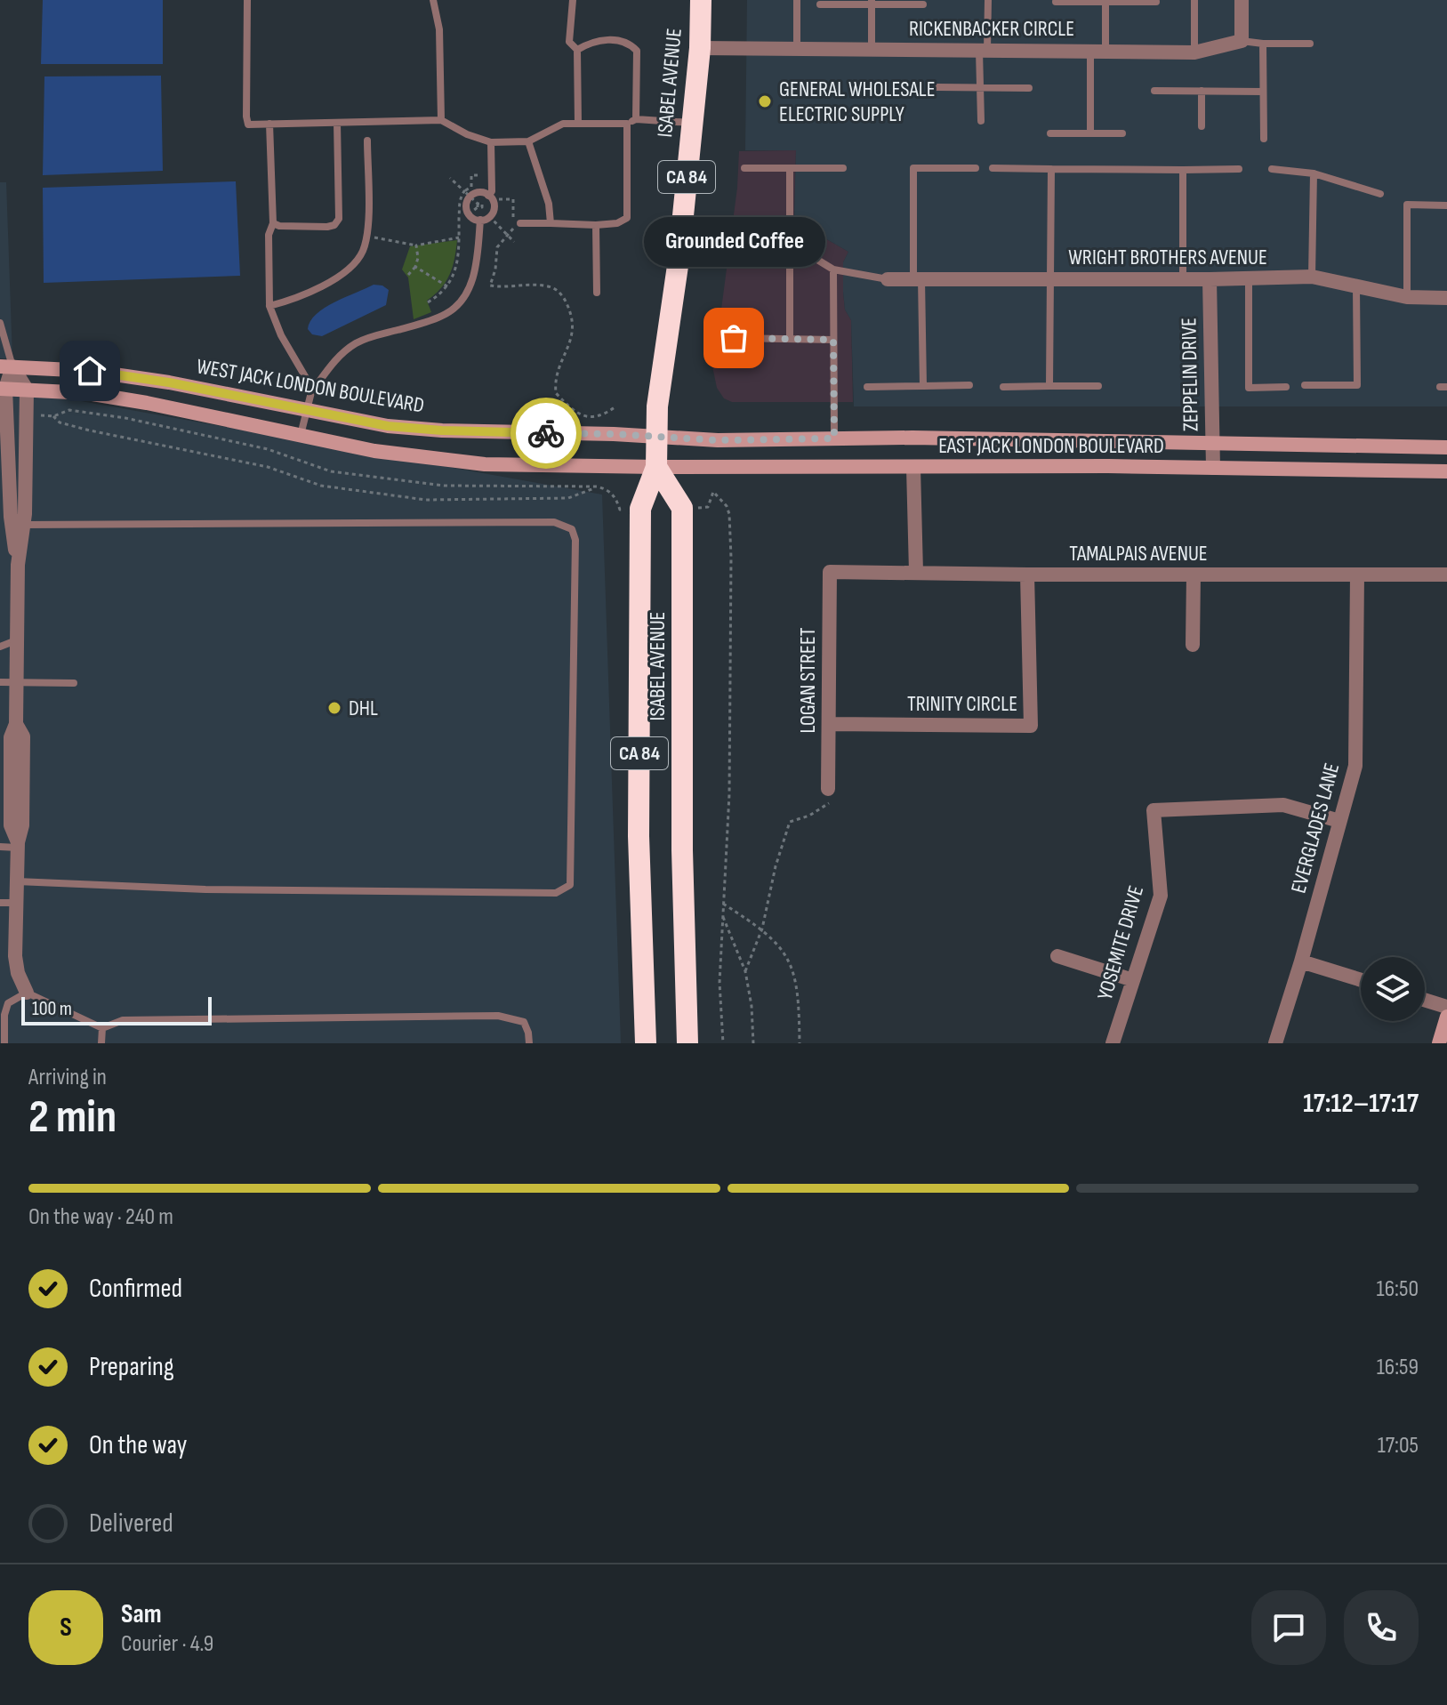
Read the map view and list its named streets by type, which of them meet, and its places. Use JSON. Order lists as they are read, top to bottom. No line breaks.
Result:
{"streets":{"highway":["ISABEL AVENUE","CA 84"],"main road":["WEST JACK LONDON BOULEVARD","EAST JACK LONDON BOULEVARD"],"street":["RICKENBACKER CIRCLE","WRIGHT BROTHERS AVENUE","ZEPPELIN DRIVE","TAMALPAIS AVENUE","LOGAN STREET","TRINITY CIRCLE","EVERGLADES LANE","YOSEMITE DRIVE"]},"crossings":[["RICKENBACKER CIRCLE","ISABEL AVENUE"],["ISABEL AVENUE","WEST JACK LONDON BOULEVARD"],["ISABEL AVENUE","EAST JACK LONDON BOULEVARD"],["WRIGHT BROTHERS AVENUE","ZEPPELIN DRIVE"],["ZEPPELIN DRIVE","EAST JACK LONDON BOULEVARD"],["WEST JACK LONDON BOULEVARD","EAST JACK LONDON BOULEVARD"],["TAMALPAIS AVENUE","LOGAN STREET"],["TAMALPAIS AVENUE","TRINITY CIRCLE"],["TAMALPAIS AVENUE","EVERGLADES LANE"],["LOGAN STREET","TRINITY CIRCLE"],["EVERGLADES LANE","YOSEMITE DRIVE"]],"places":["GENERAL WHOLESALE ELECTRIC SUPPLY","Grounded Coffee","DHL"],"scale_bar":"100 m","page":{"bubble":"Grounded Coffee","scale":"100 m","heading":["2 min","Arriving in","17:12–17:17"],"panel":["Sam","Courier · 4.9"],"bar":"On the way · 240 m","list":[["Confirmed","16:50"],["Preparing","16:59"],["On the way","17:05"],"Delivered"],"round":"S"}}
